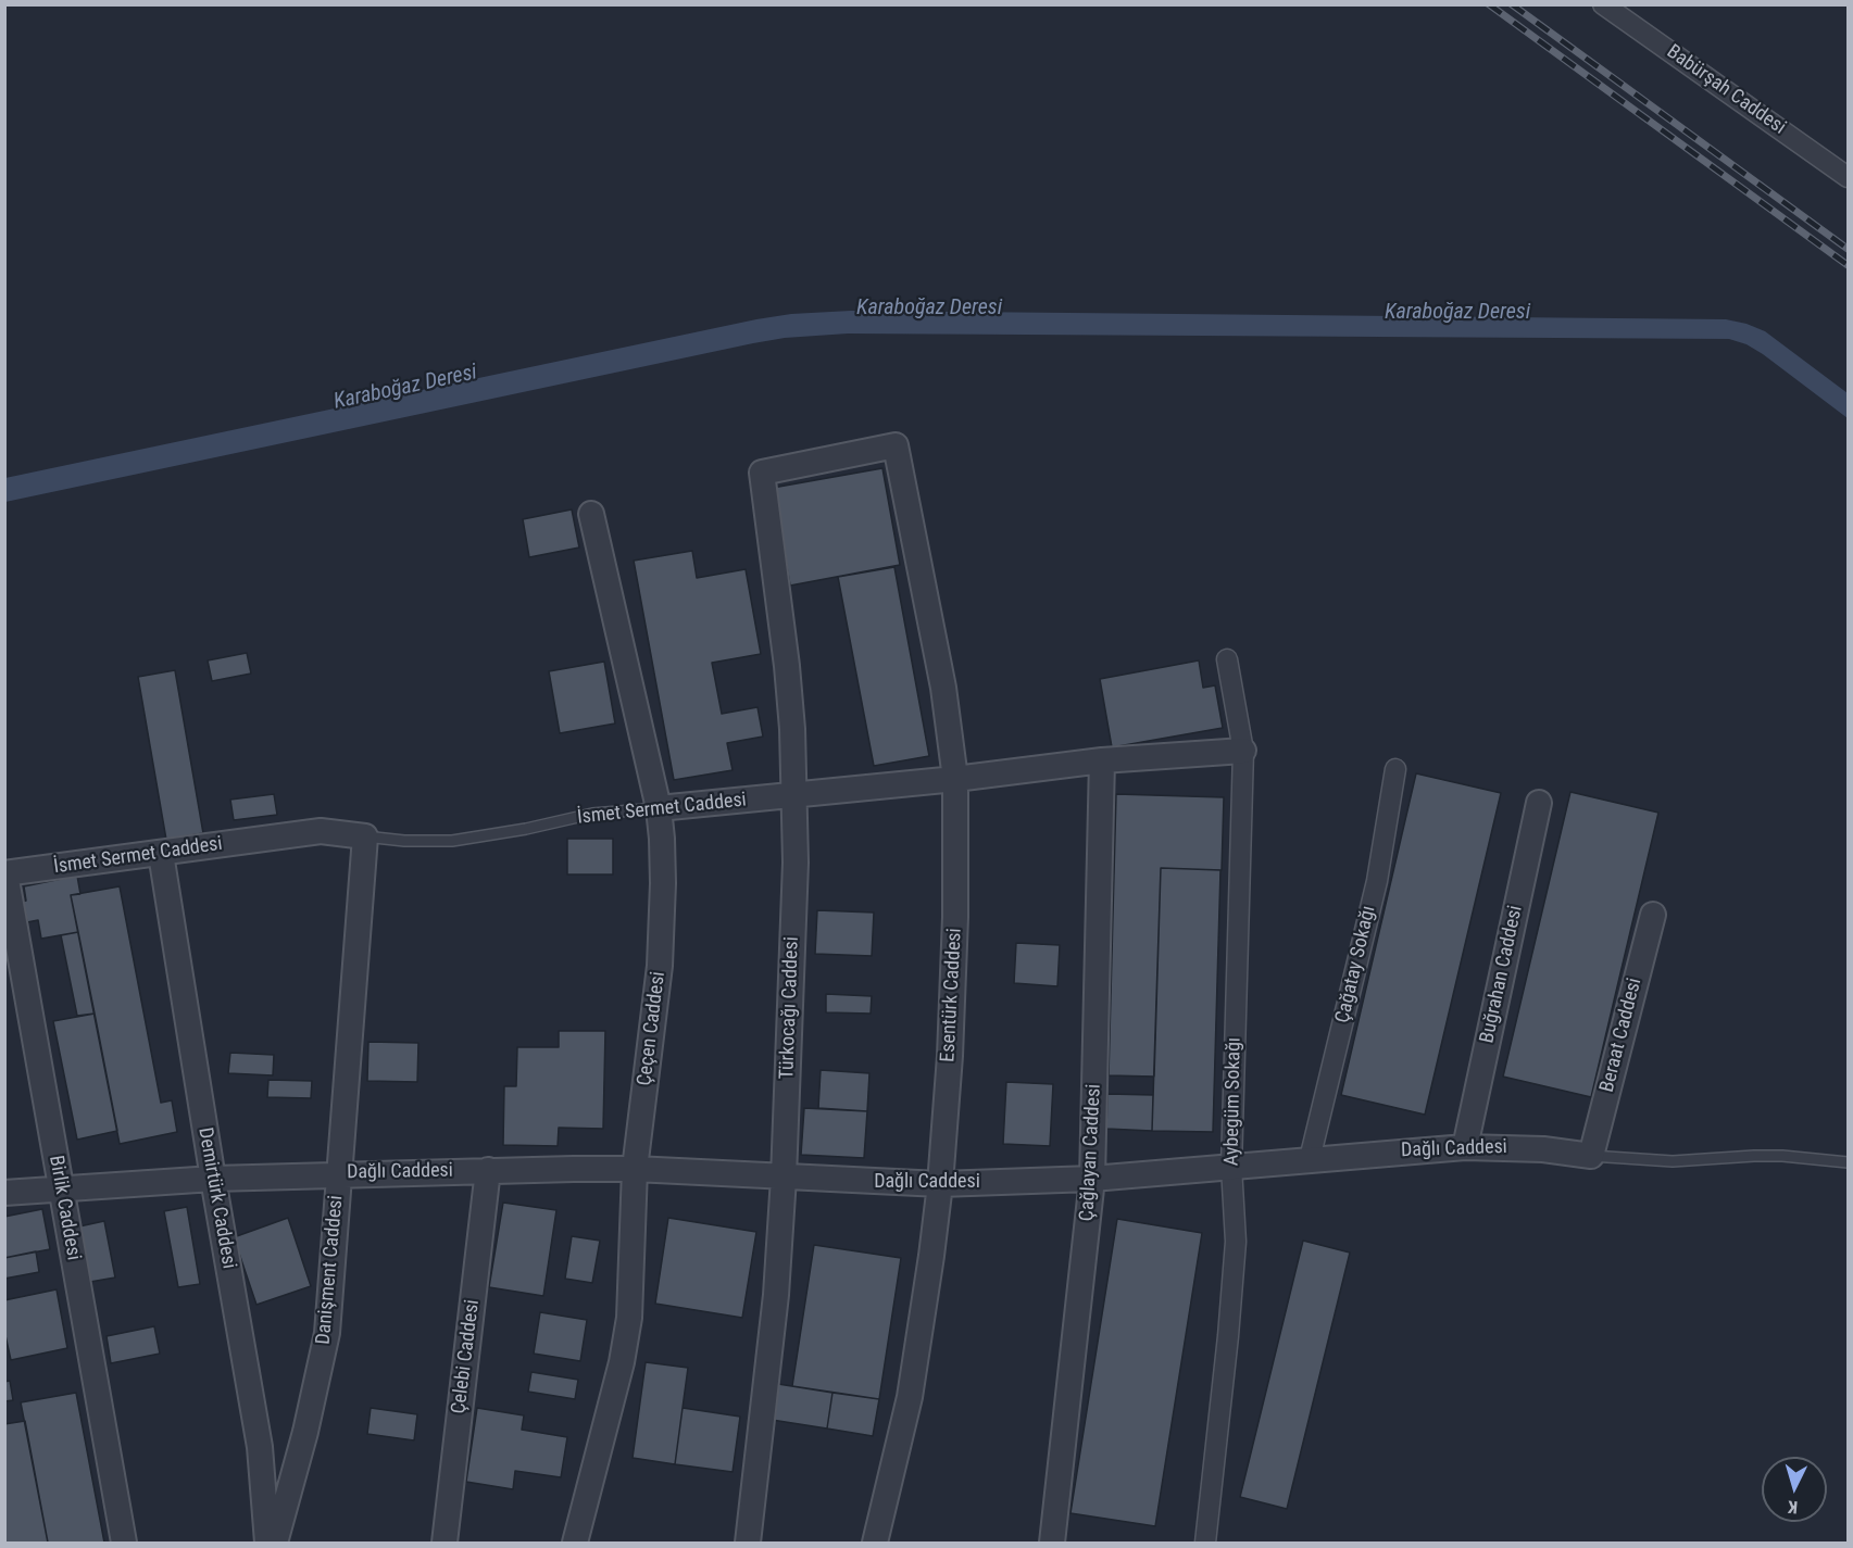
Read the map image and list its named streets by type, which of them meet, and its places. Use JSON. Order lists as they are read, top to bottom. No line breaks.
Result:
{"streets":{"street":["Babürşah Caddesi","İsmet Sermet Caddesi","Çağatay Sokağı","Buğrahan Caddesi","Esentürk Caddesi","Türkocağı Caddesi","Çeçen Caddesi","Beraat Caddesi","Aybegüm Sokağı","Dağlı Caddesi","Çağlayan Caddesi","Demirtürk Caddesi","Birlik Caddesi","Danişment Caddesi","Çelebi Caddesi"]},"crossings":[["İsmet Sermet Caddesi","Esentürk Caddesi"],["İsmet Sermet Caddesi","Türkocağı Caddesi"],["İsmet Sermet Caddesi","Çeçen Caddesi"],["İsmet Sermet Caddesi","Aybegüm Sokağı"],["İsmet Sermet Caddesi","Çağlayan Caddesi"],["İsmet Sermet Caddesi","Demirtürk Caddesi"],["İsmet Sermet Caddesi","Birlik Caddesi"],["İsmet Sermet Caddesi","Danişment Caddesi"],["Çağatay Sokağı","Dağlı Caddesi"],["Buğrahan Caddesi","Dağlı Caddesi"],["Esentürk Caddesi","Türkocağı Caddesi"],["Esentürk Caddesi","Dağlı Caddesi"],["Türkocağı Caddesi","Dağlı Caddesi"],["Çeçen Caddesi","Dağlı Caddesi"],["Beraat Caddesi","Dağlı Caddesi"],["Aybegüm Sokağı","Dağlı Caddesi"],["Dağlı Caddesi","Çağlayan Caddesi"],["Dağlı Caddesi","Demirtürk Caddesi"],["Dağlı Caddesi","Birlik Caddesi"],["Dağlı Caddesi","Danişment Caddesi"],["Dağlı Caddesi","Çelebi Caddesi"]],"water":["Karaboğaz Deresi"],"north":"bottom"}
